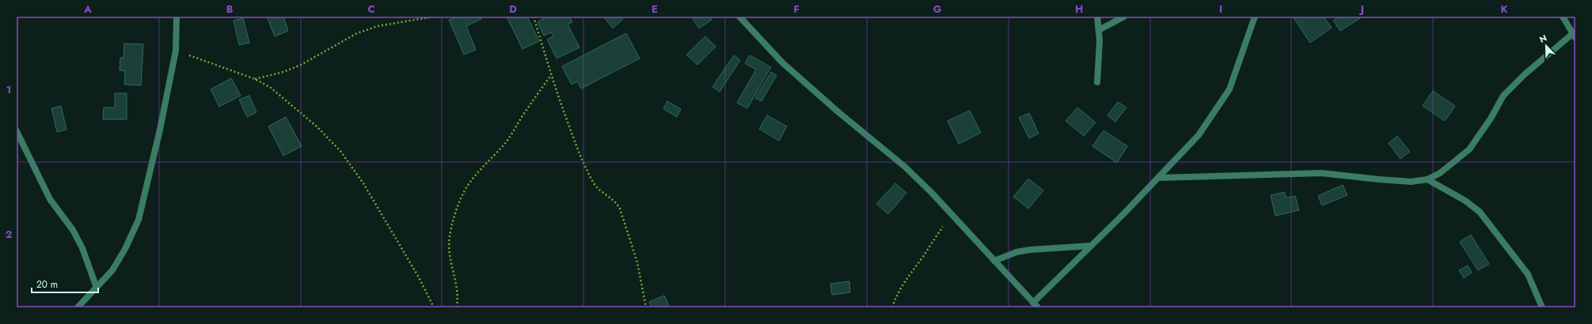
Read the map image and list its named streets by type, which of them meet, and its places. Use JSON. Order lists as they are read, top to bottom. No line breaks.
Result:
{"scale_bar":"20 m","north":"top left","grid":{"columns":["A","B","C","D","E","F","G","H","I","J","K"],"rows":["1","2"]}}
